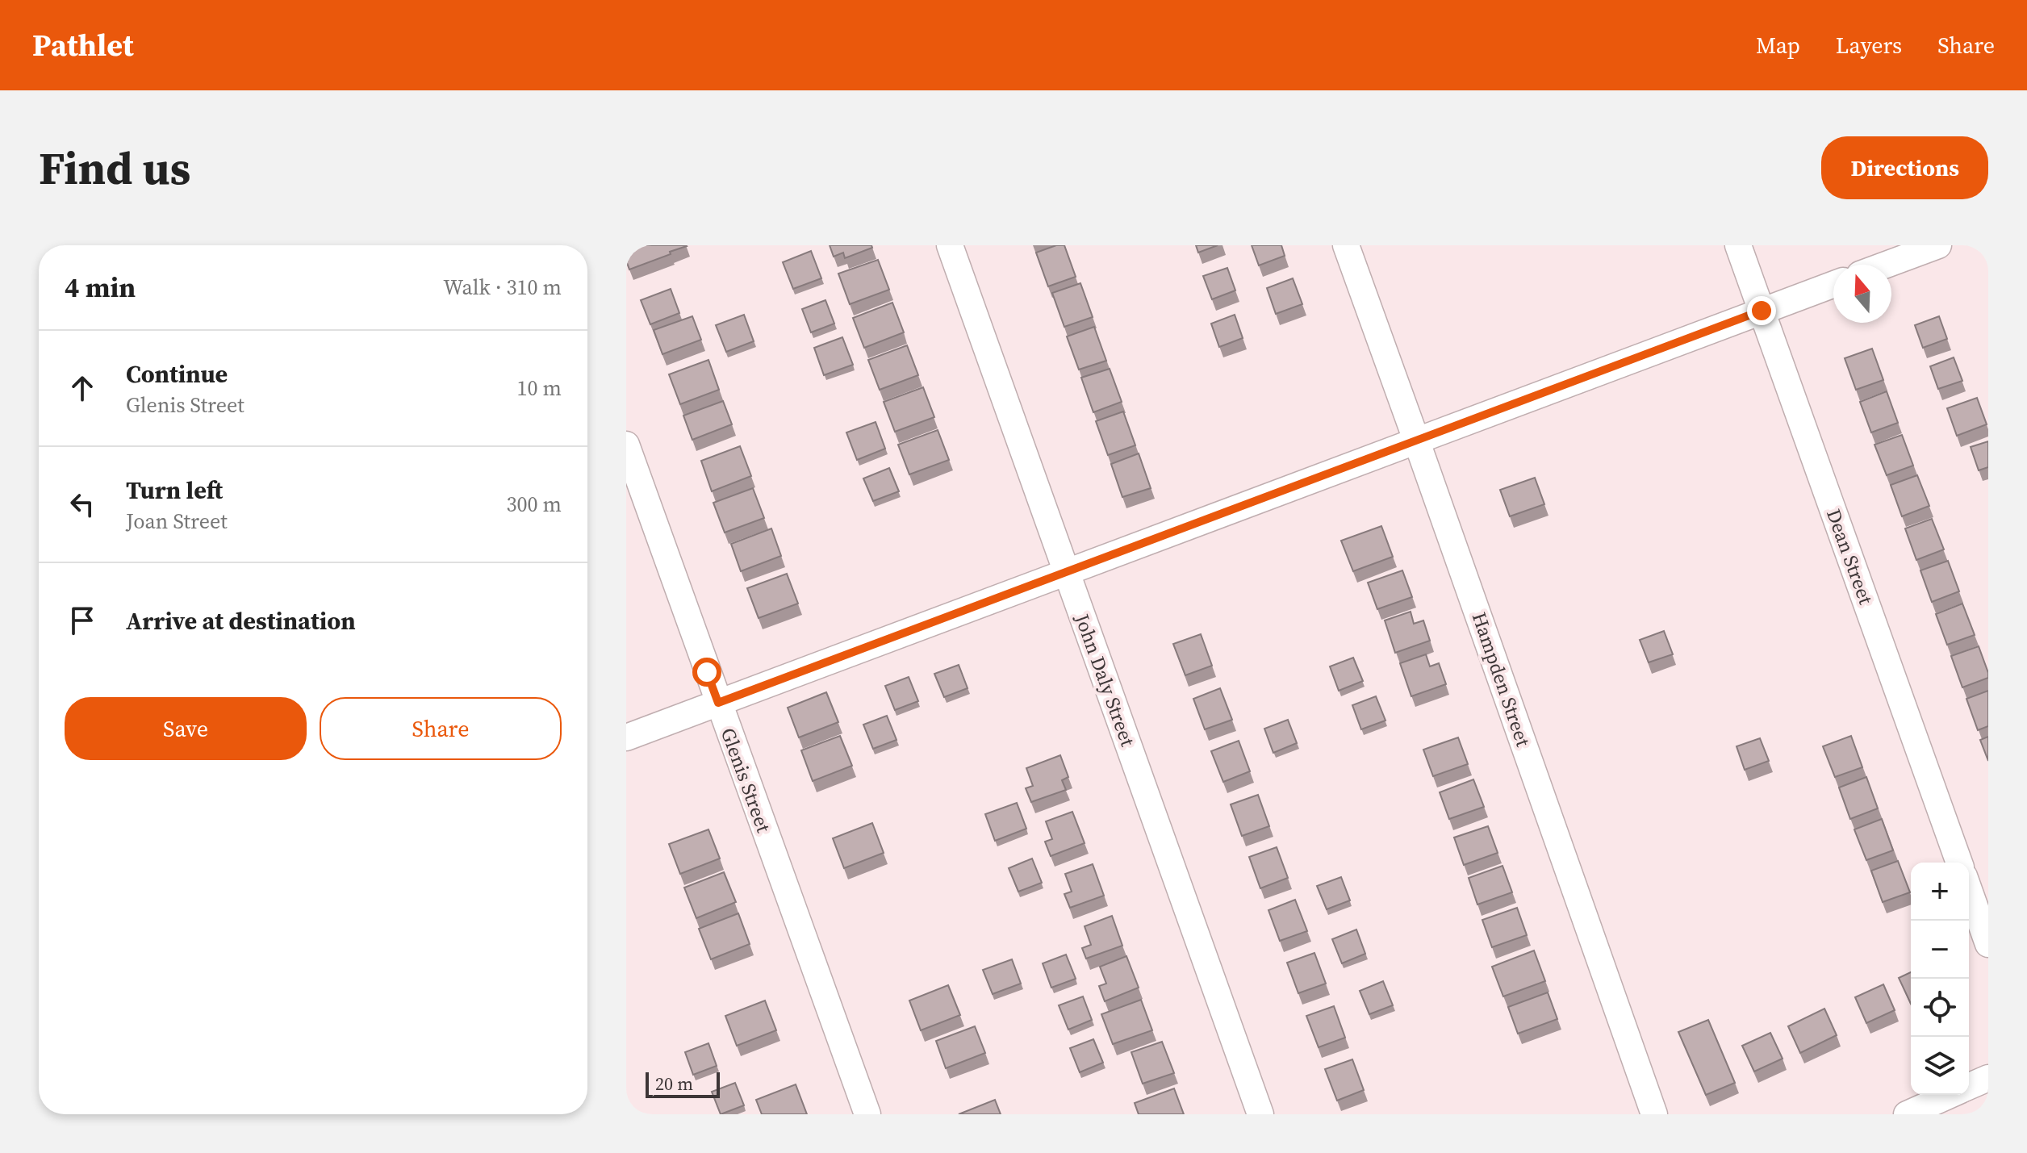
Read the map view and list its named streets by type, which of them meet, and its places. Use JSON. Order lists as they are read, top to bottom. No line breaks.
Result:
{"streets":{"street":["Dean Street","Hampden Street","John Daly Street","Glenis Street"]},"scale_bar":"20 m","north":"top","page":{"header":"Pathlet","nav":["Map","Layers","Share"],"buttons":["Directions",["Save","Share"]],"title":"Find us","heading":["4 min","Walk · 310 m"],"list":[["Continue","Glenis Street","10 m"],["Turn left","Joan Street","300 m"],"Arrive at destination"],"map_buttons":["+","−"],"scale":"20 m"}}
